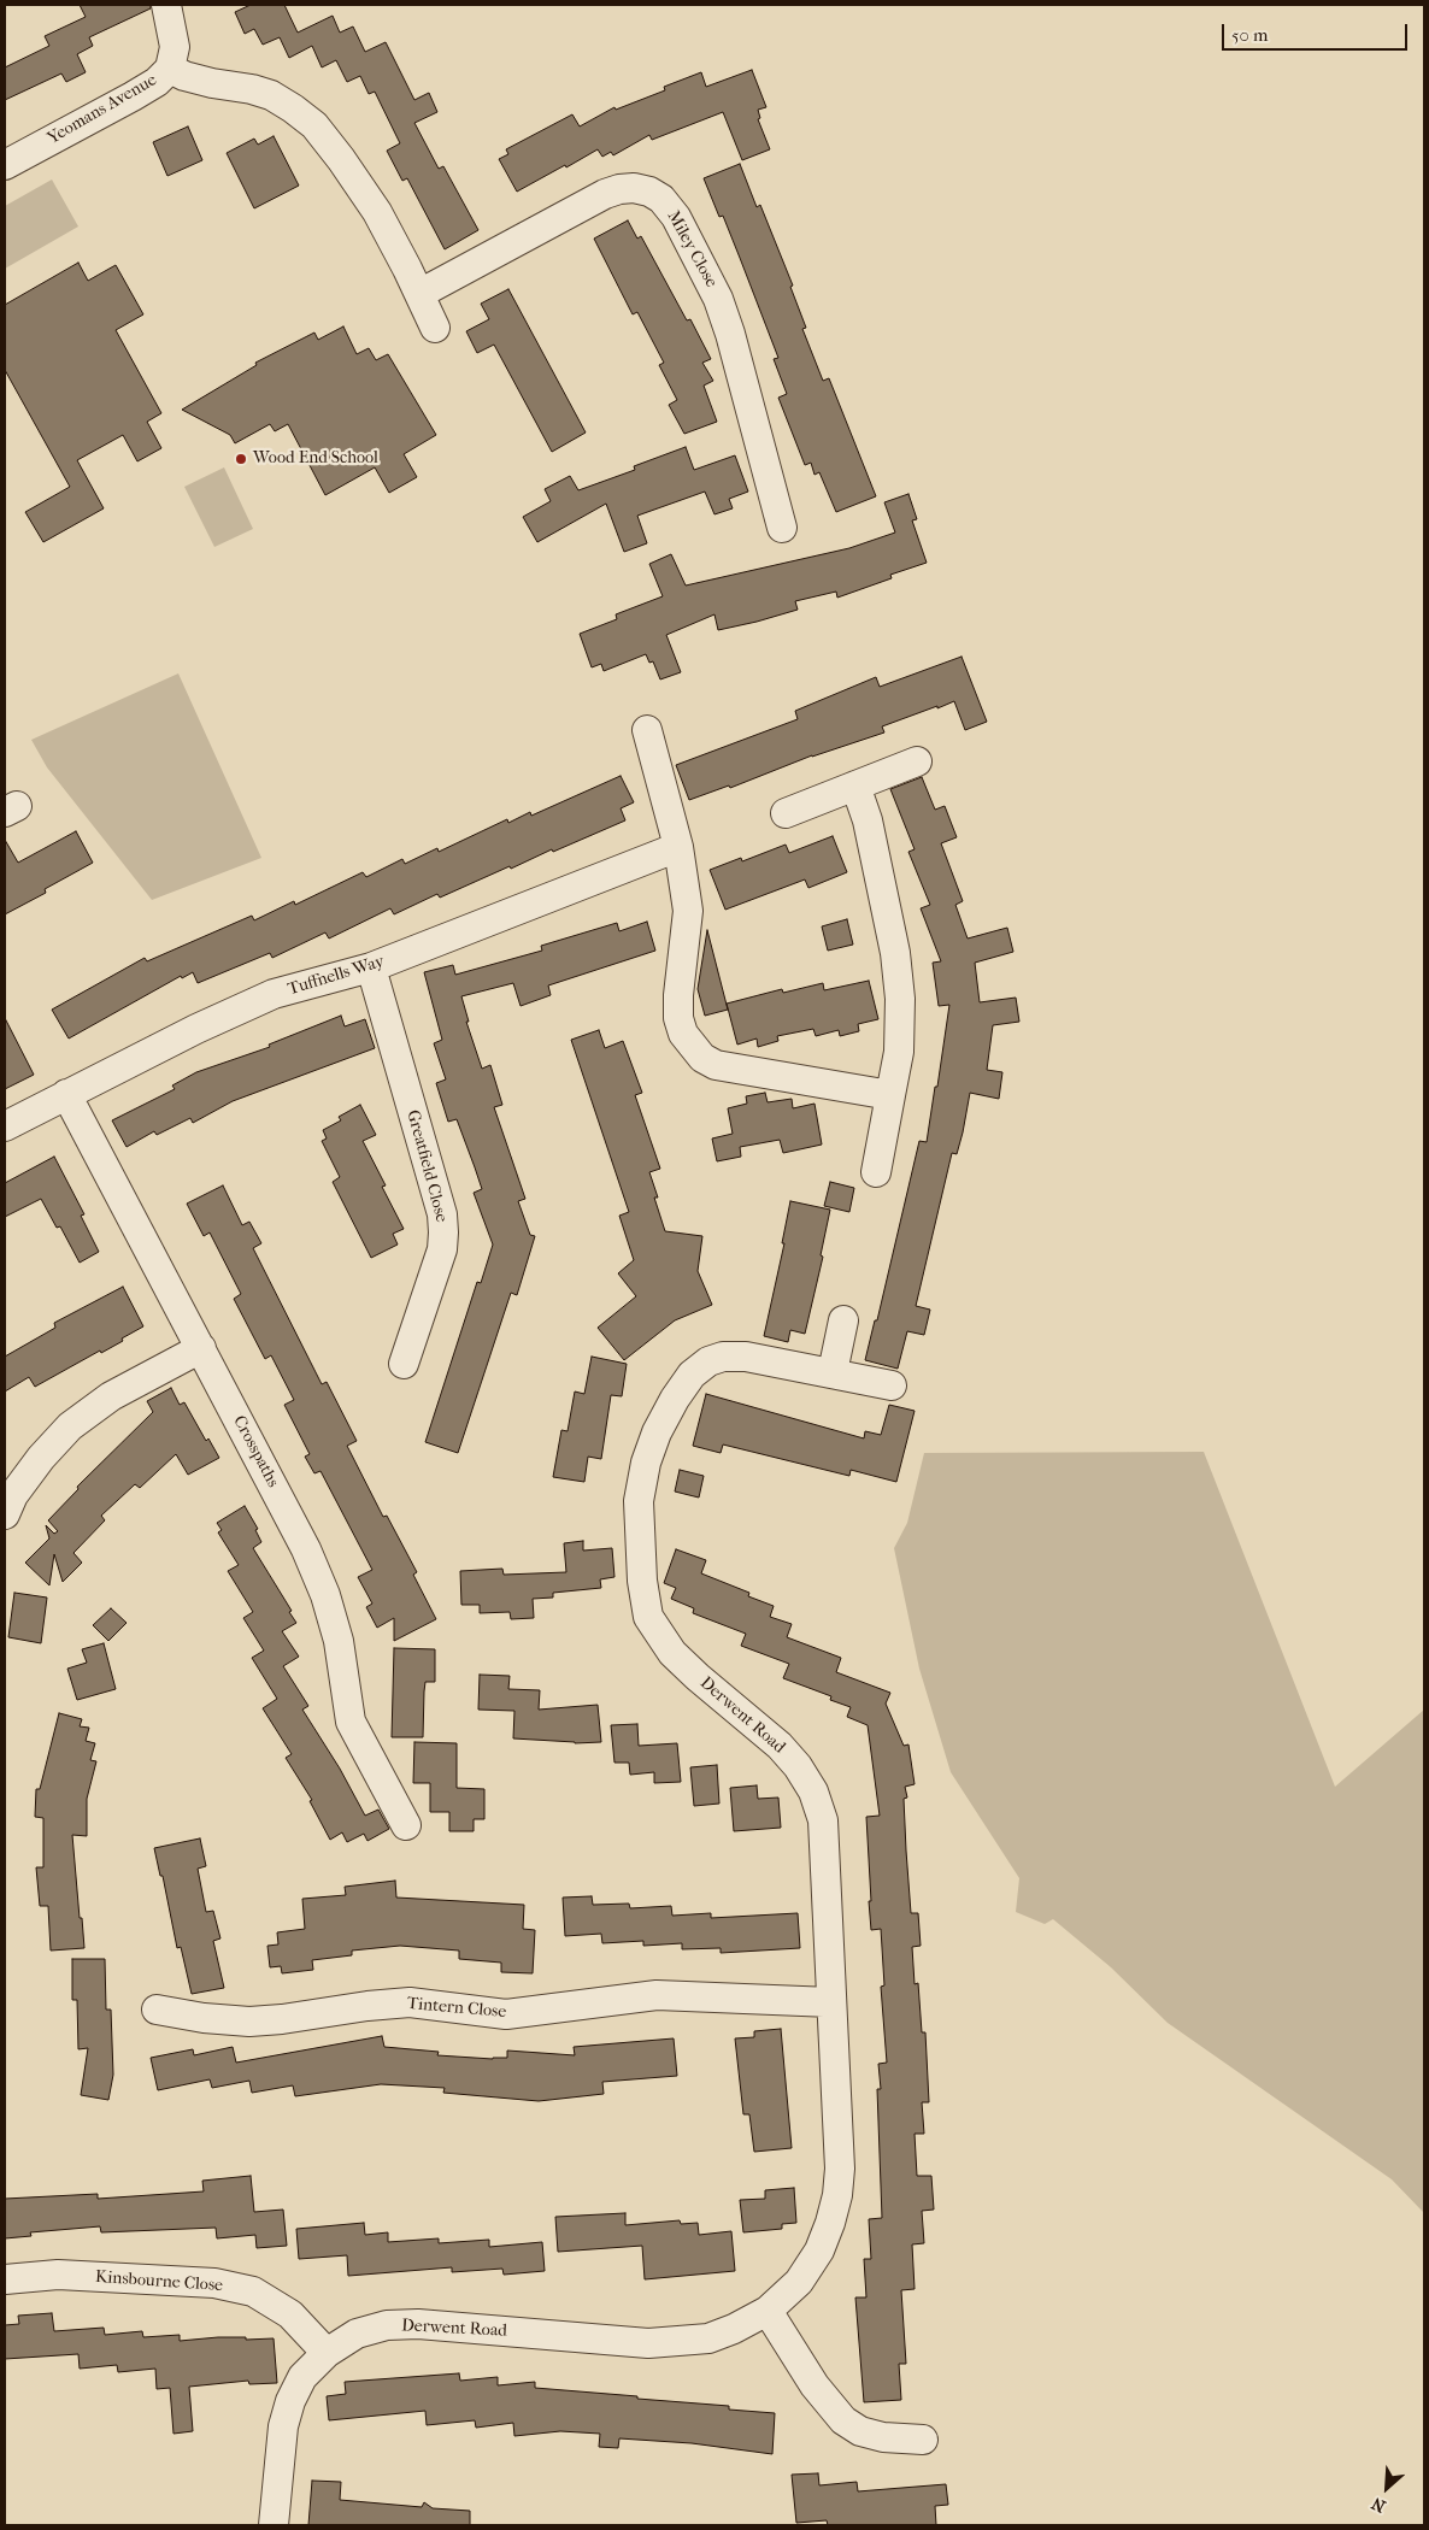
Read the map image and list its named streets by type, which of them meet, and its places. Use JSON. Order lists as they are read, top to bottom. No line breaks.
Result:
{"streets":{"street":["Yeomans Avenue","Miley Close","Tuffnells Way","Greatfield Close","Crosspaths","Derwent Road","Tintern Close","Kinsbourne Close"]},"crossings":[["Yeomans Avenue","Miley Close"],["Tuffnells Way","Greatfield Close"],["Tuffnells Way","Crosspaths"],["Derwent Road","Tintern Close"],["Derwent Road","Kinsbourne Close"]],"places":["Wood End School"],"scale_bar":"50 m","north":"bottom left"}
